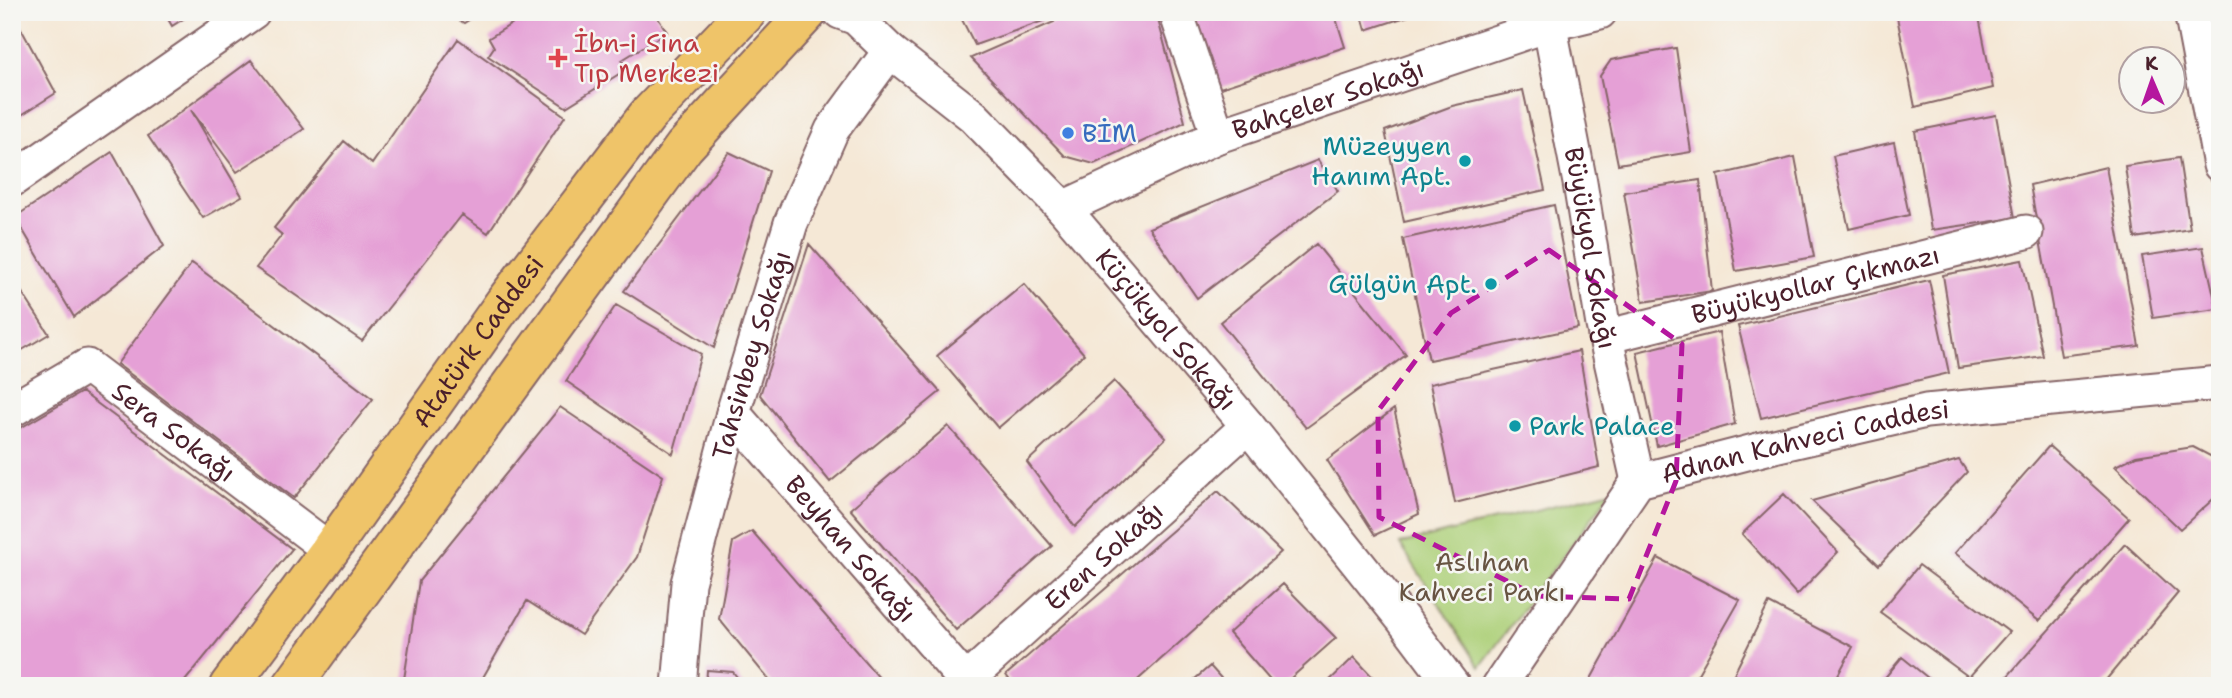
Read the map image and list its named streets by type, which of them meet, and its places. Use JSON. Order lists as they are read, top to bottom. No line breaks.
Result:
{"streets":{"main road":["Atatürk Caddesi"],"street":["Bahçeler Sokağı","Büyükyol Sokağı","Büyükyollar Çıkmazı","Küçükyol Sokağı","Tahsinbey Sokağı","Sera Sokağı","Adnan Kahveci Caddesi","Beyhan Sokağı","Eren Sokağı"]},"crossings":[["Bahçeler Sokağı","Büyükyol Sokağı"],["Bahçeler Sokağı","Küçükyol Sokağı"],["Büyükyol Sokağı","Büyükyollar Çıkmazı"],["Büyükyol Sokağı","Adnan Kahveci Caddesi"],["Küçükyol Sokağı","Tahsinbey Sokağı"],["Küçükyol Sokağı","Eren Sokağı"],["Atatürk Caddesi","Sera Sokağı"],["Tahsinbey Sokağı","Beyhan Sokağı"],["Beyhan Sokağı","Eren Sokağı"]],"parks":["Aslıhan Kahveci Parkı"],"places":{"health":["İbn-i Sina Tıp Merkezi"],"other":["BİM","Müzeyyen Hanım Apt.","Gülgün Apt.","Park Palace"]},"north":"top"}
